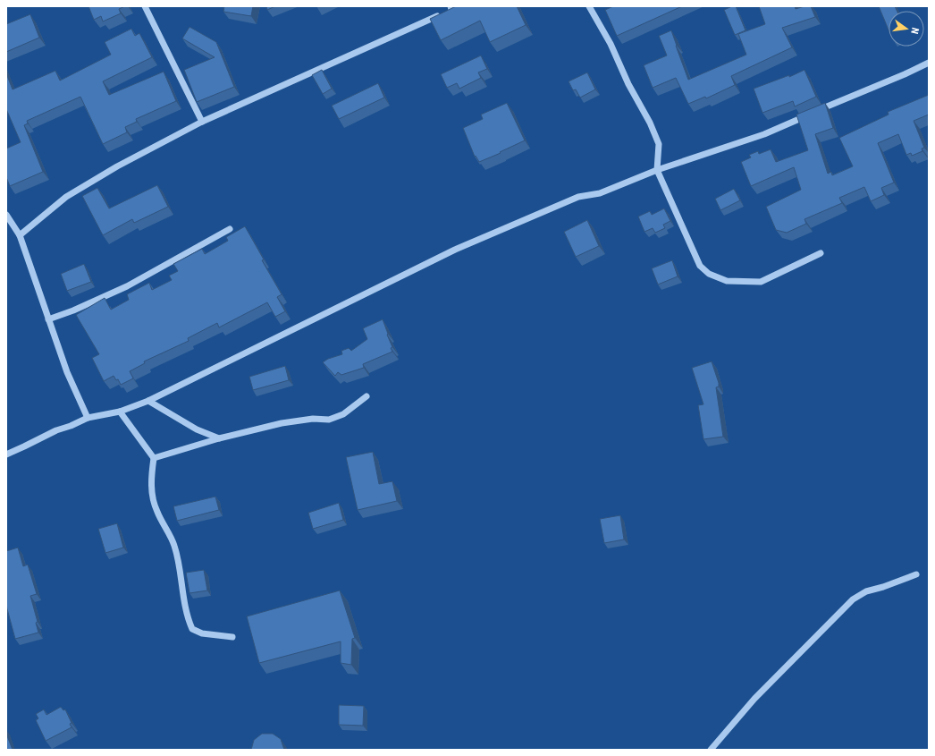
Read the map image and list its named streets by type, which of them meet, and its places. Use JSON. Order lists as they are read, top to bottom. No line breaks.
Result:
{"north":"right"}
